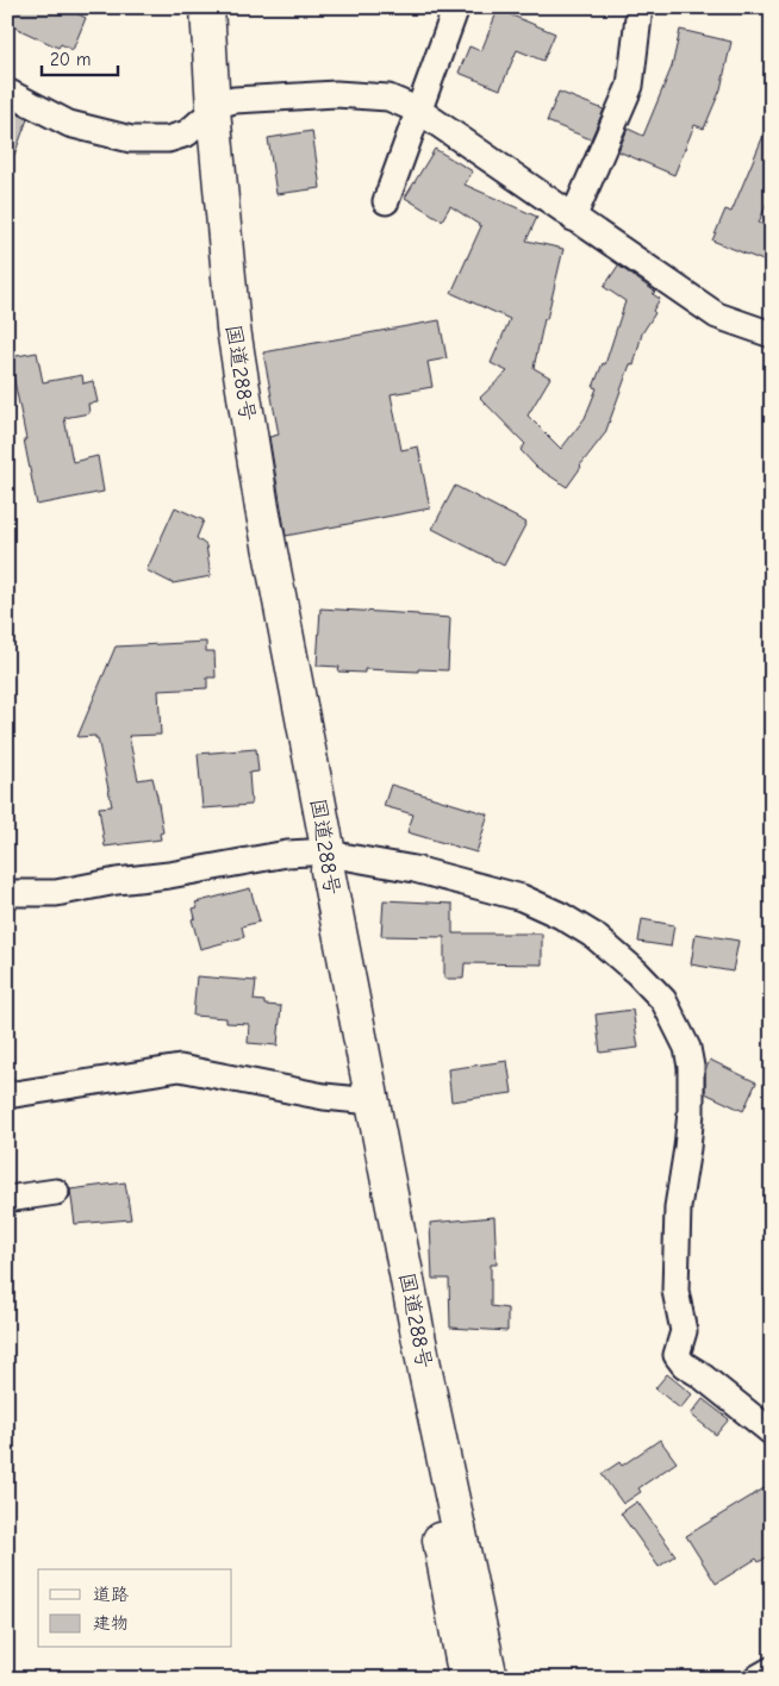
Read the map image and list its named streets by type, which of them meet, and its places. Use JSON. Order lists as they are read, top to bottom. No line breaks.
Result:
{"streets":{"highway":["国道288号"]},"legend":["道路","建物"],"scale_bar":"20 m"}
